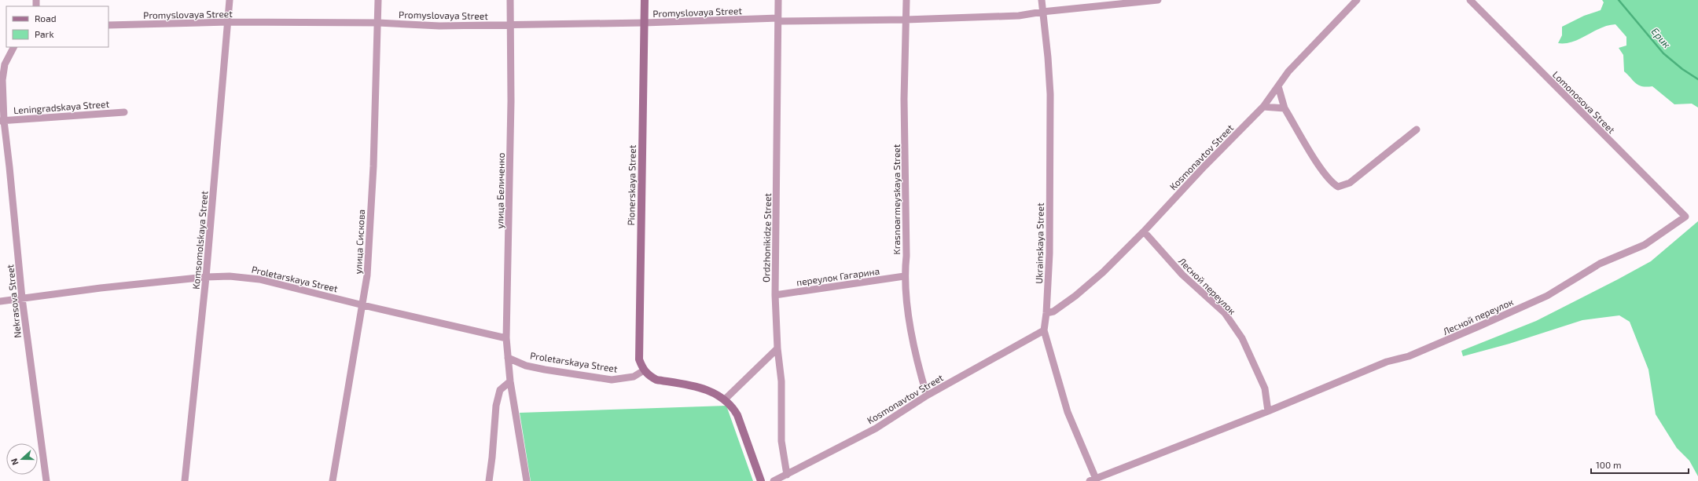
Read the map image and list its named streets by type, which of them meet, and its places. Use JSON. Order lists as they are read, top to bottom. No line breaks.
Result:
{"streets":{"street":["Promyslovaya Street","Lomonosova Street","Leningradskaya Street","Kosmonavtov Street","Pionerskaya Street","улица Беличенко","Krasnoarmeyskaya Street","Ordzhonikidze Street","Komsomolskaya Street","улица Сискова","Ukrainskaya Street","переулок Гагарина","Proletarskaya Street","Лесной переулок","Nekrasova Street"]},"crossings":[["Promyslovaya Street","Pionerskaya Street"],["Promyslovaya Street","улица Беличенко"],["Promyslovaya Street","Krasnoarmeyskaya Street"],["Promyslovaya Street","Ordzhonikidze Street"],["Promyslovaya Street","Komsomolskaya Street"],["Promyslovaya Street","улица Сискова"],["Promyslovaya Street","Ukrainskaya Street"],["Lomonosova Street","Лесной переулок"],["Leningradskaya Street","Nekrasova Street"],["Kosmonavtov Street","Krasnoarmeyskaya Street"],["Kosmonavtov Street","Ordzhonikidze Street"],["Kosmonavtov Street","Ukrainskaya Street"],["Kosmonavtov Street","Лесной переулок"],["Pionerskaya Street","Proletarskaya Street"],["улица Беличенко","Proletarskaya Street"],["Krasnoarmeyskaya Street","переулок Гагарина"],["Ordzhonikidze Street","переулок Гагарина"],["Komsomolskaya Street","Proletarskaya Street"],["улица Сискова","Proletarskaya Street"],["Ukrainskaya Street","Лесной переулок"],["Proletarskaya Street","Nekrasova Street"]],"water":["Ерик"],"legend":["Road","Park"],"scale_bar":"100 m","north":"left"}
